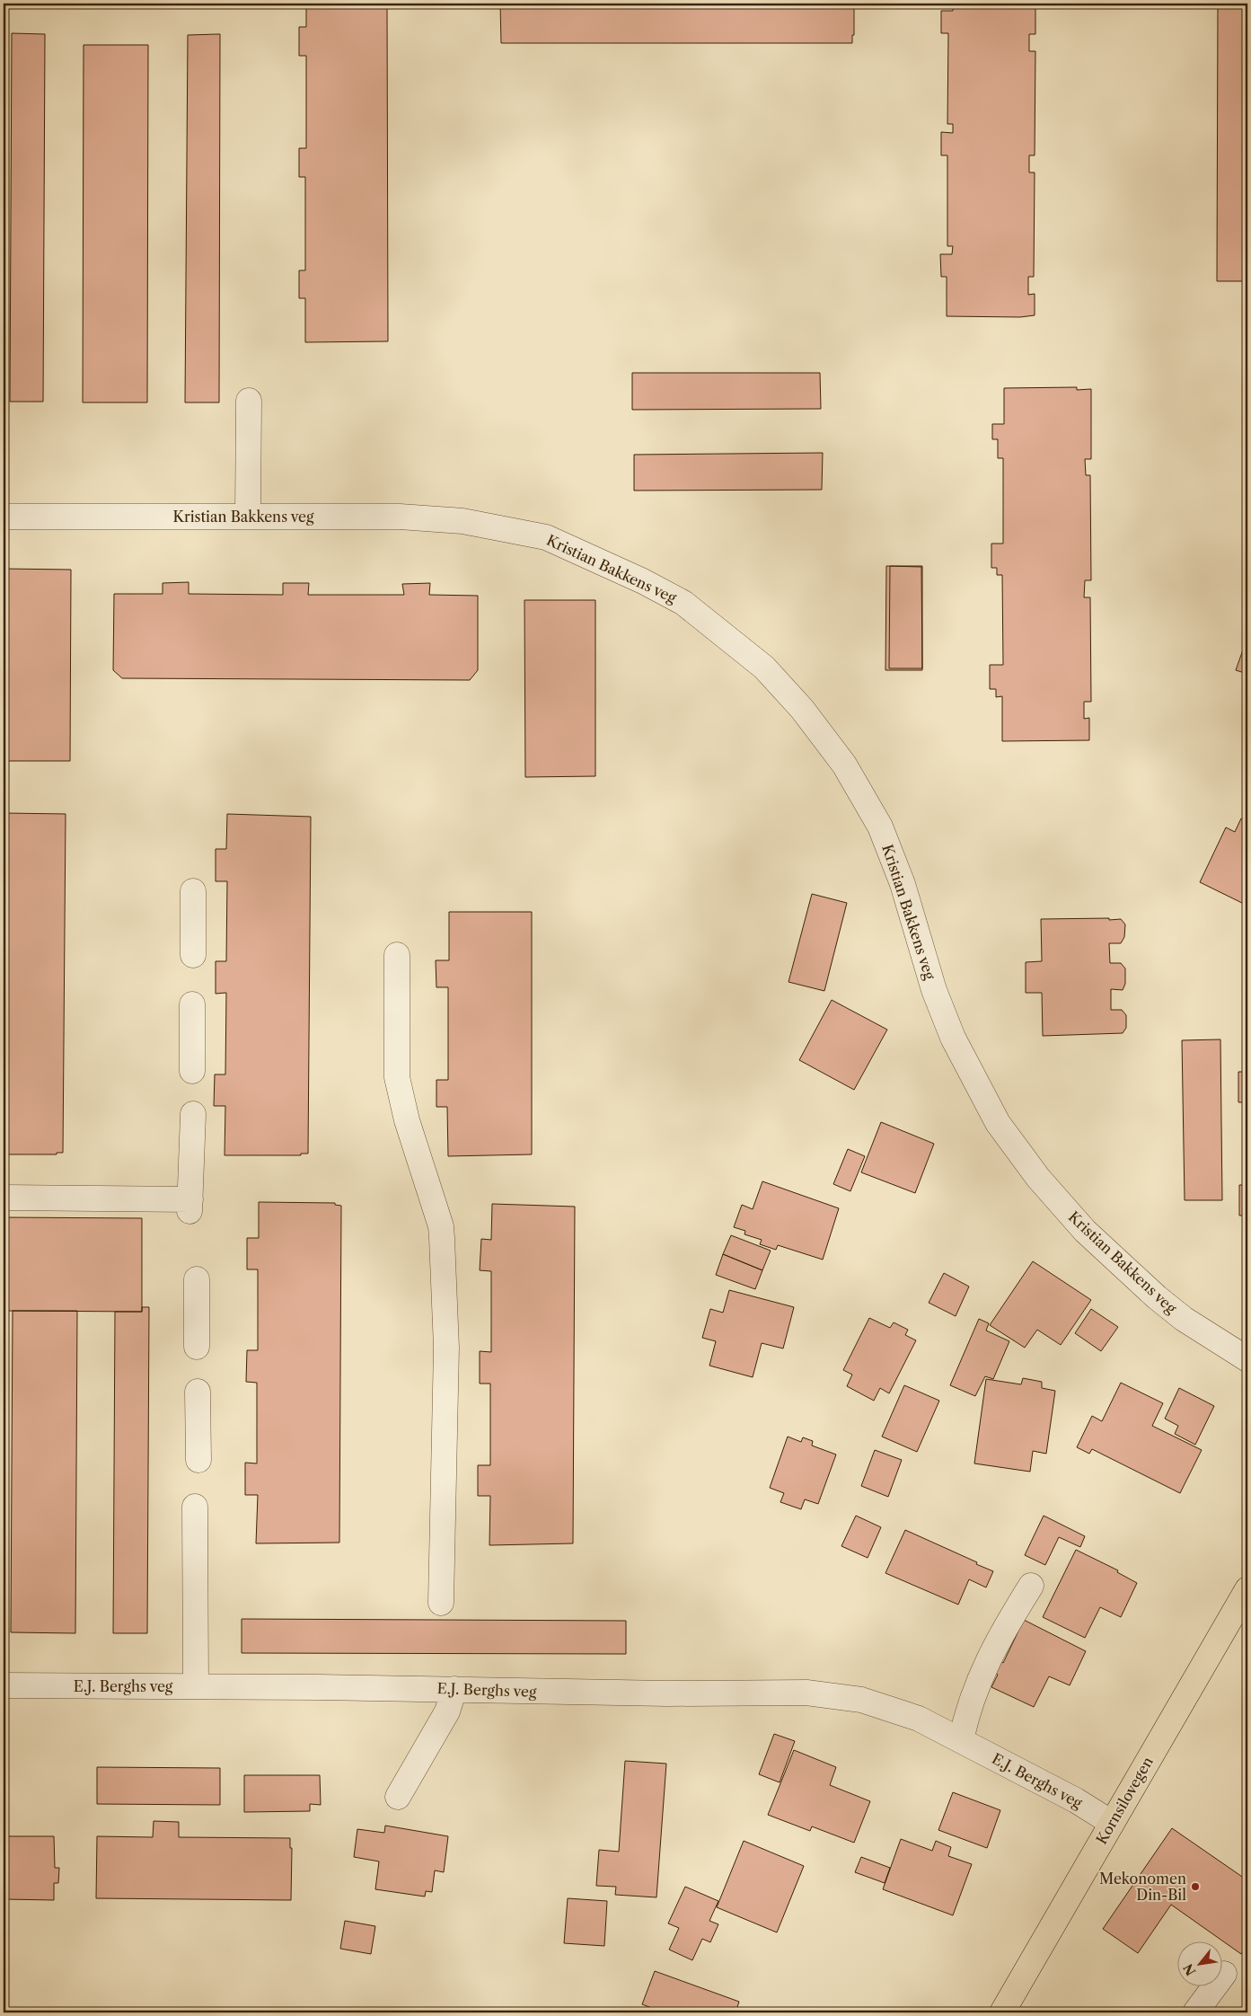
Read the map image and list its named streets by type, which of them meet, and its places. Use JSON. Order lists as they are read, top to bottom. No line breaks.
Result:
{"streets":{"main road":["Kornsilovegen"],"street":["Kristian Bakkens veg","E.J. Berghs veg"]},"crossings":[["E.J. Berghs veg","Kornsilovegen"]],"places":["Mekonomen Din-Bil"],"north":"bottom left"}
